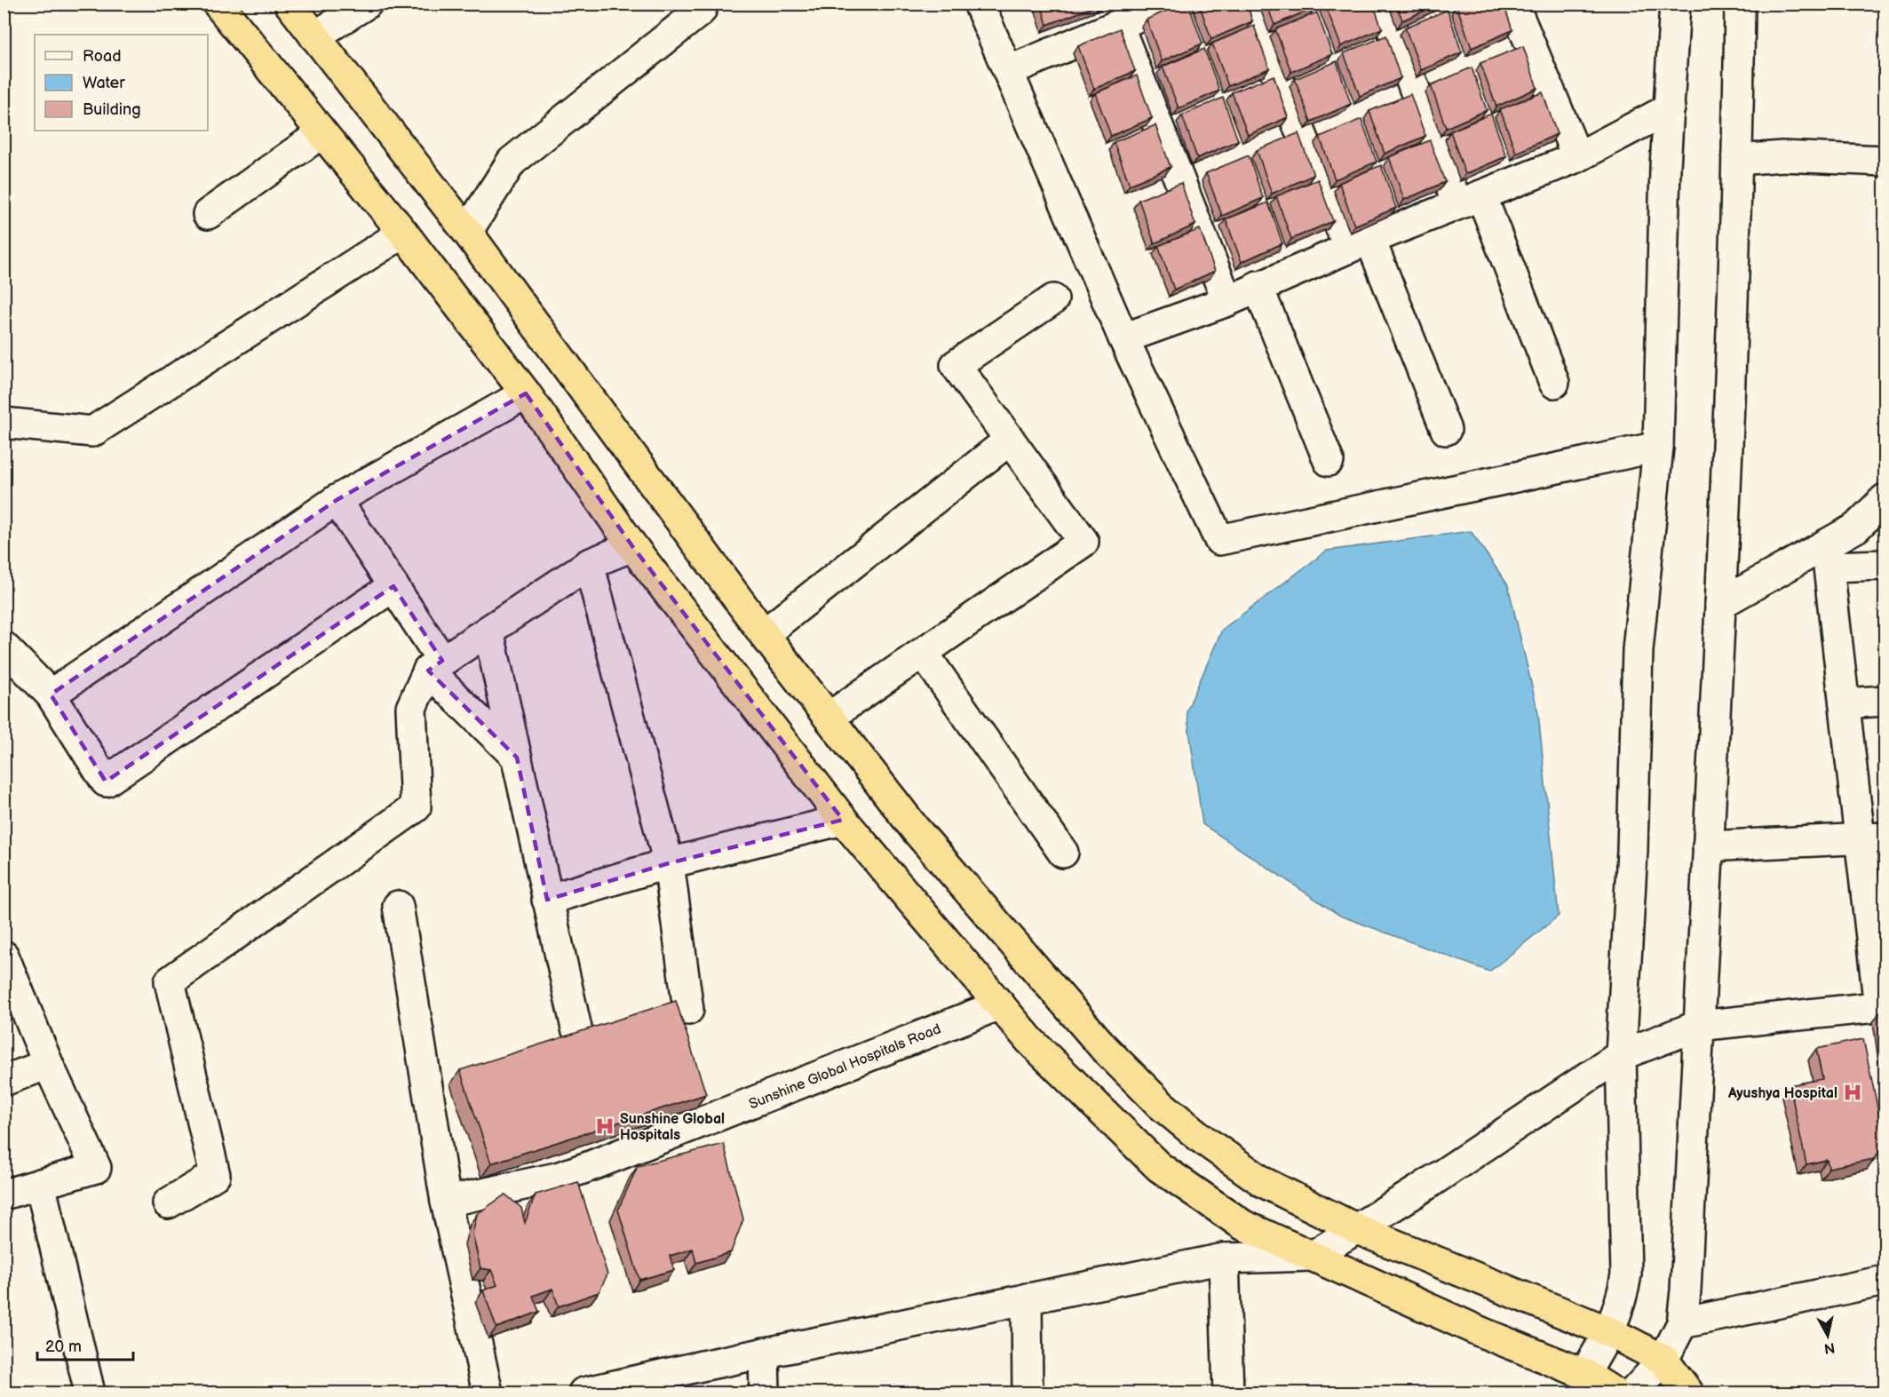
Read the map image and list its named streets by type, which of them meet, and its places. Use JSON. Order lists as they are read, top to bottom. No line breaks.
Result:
{"streets":{"street":["Sunshine Global Hospitals Road"]},"places":{"hospital":["Ayushya Hospital","Sunshine Global Hospitals"]},"legend":["Road","Water","Building"],"scale_bar":"20 m","north":"bottom"}
